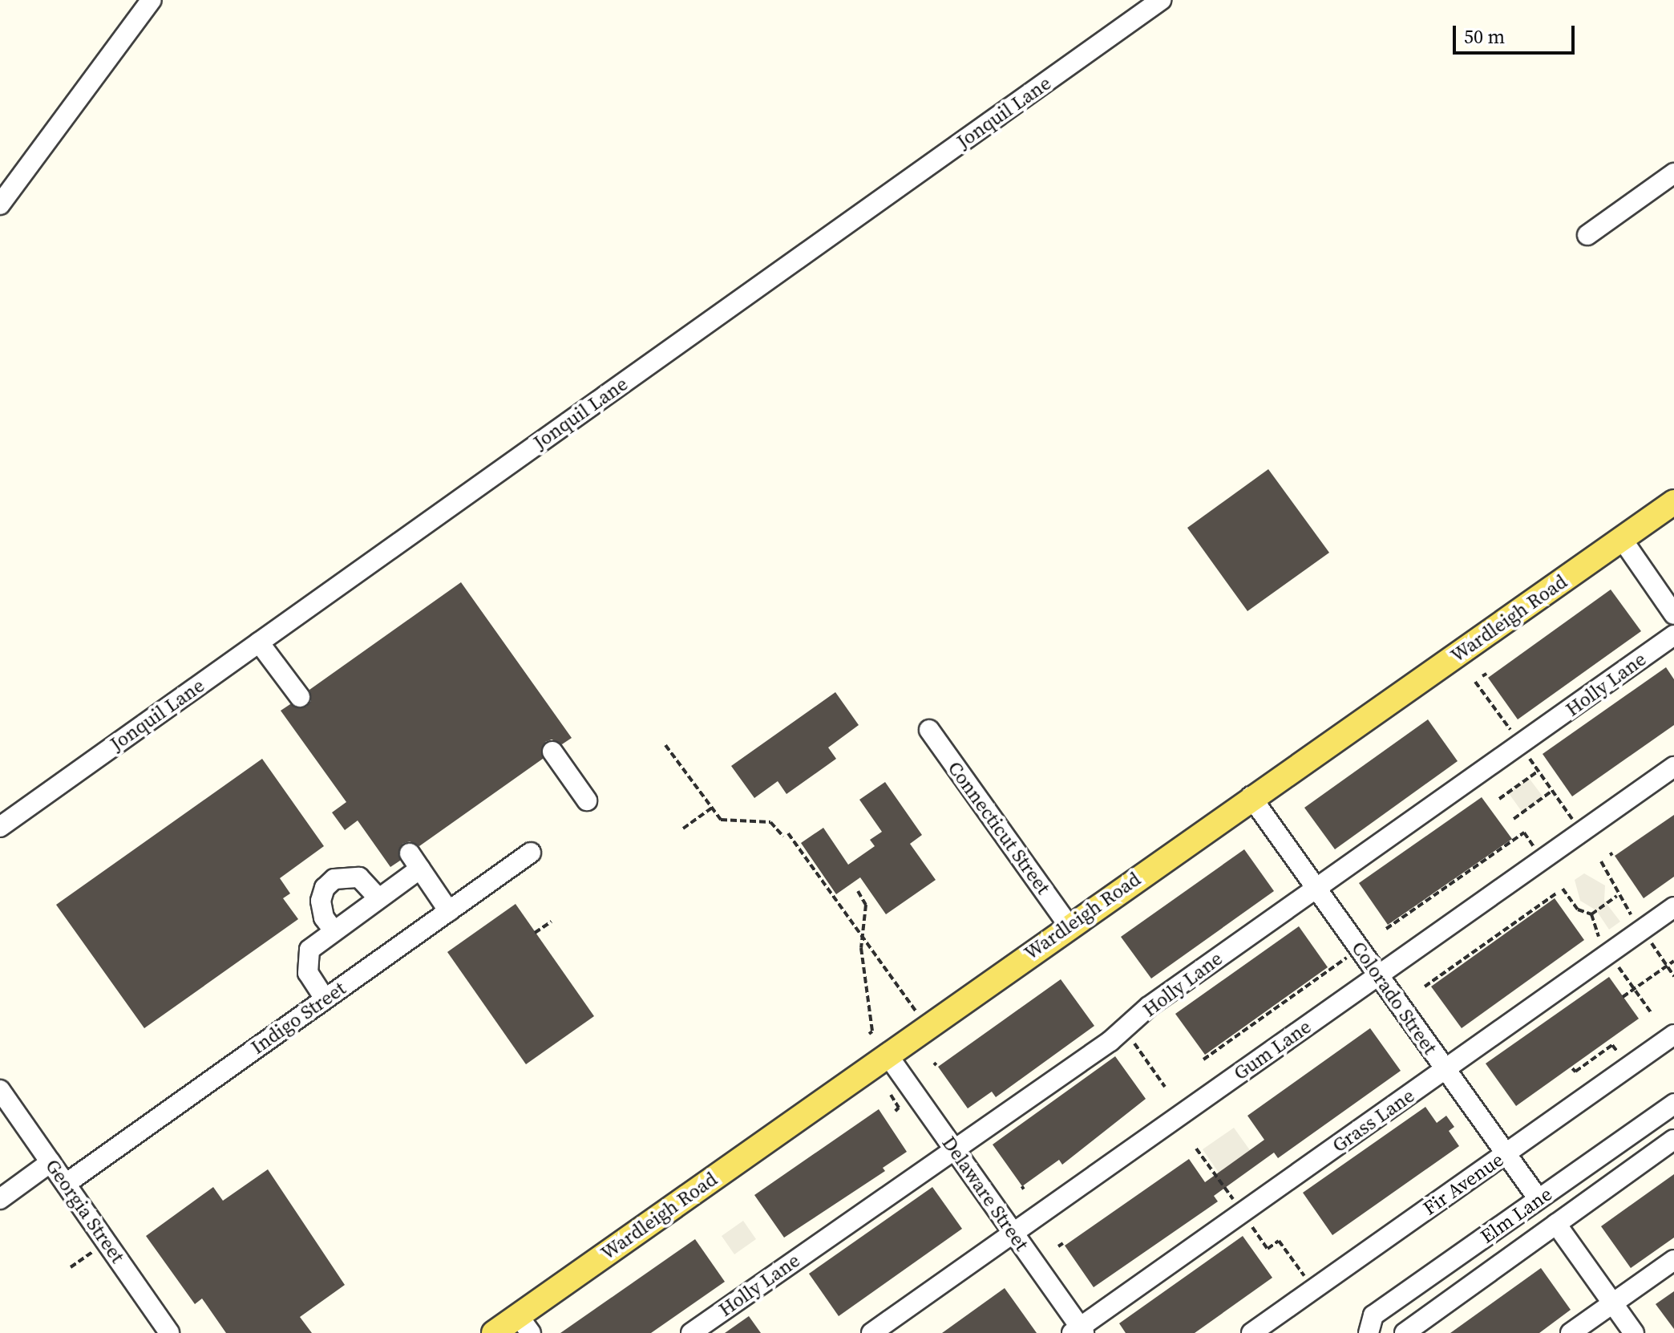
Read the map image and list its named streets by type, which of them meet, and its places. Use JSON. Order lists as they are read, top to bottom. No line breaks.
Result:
{"streets":{"main road":["Wardleigh Road"],"street":["Jonquil Lane","Holly Lane","Connecticut Street","Colorado Street","Indigo Street","Gum Lane","Grass Lane","Fir Avenue","Delaware Street","Georgia Street","Elm Lane"]},"crossings":[["Wardleigh Road","Connecticut Street"],["Wardleigh Road","Colorado Street"],["Wardleigh Road","Delaware Street"],["Holly Lane","Colorado Street"],["Holly Lane","Delaware Street"],["Colorado Street","Gum Lane"],["Colorado Street","Grass Lane"],["Colorado Street","Fir Avenue"],["Colorado Street","Elm Lane"],["Indigo Street","Georgia Street"],["Gum Lane","Delaware Street"],["Grass Lane","Delaware Street"]],"scale_bar":"50 m"}
